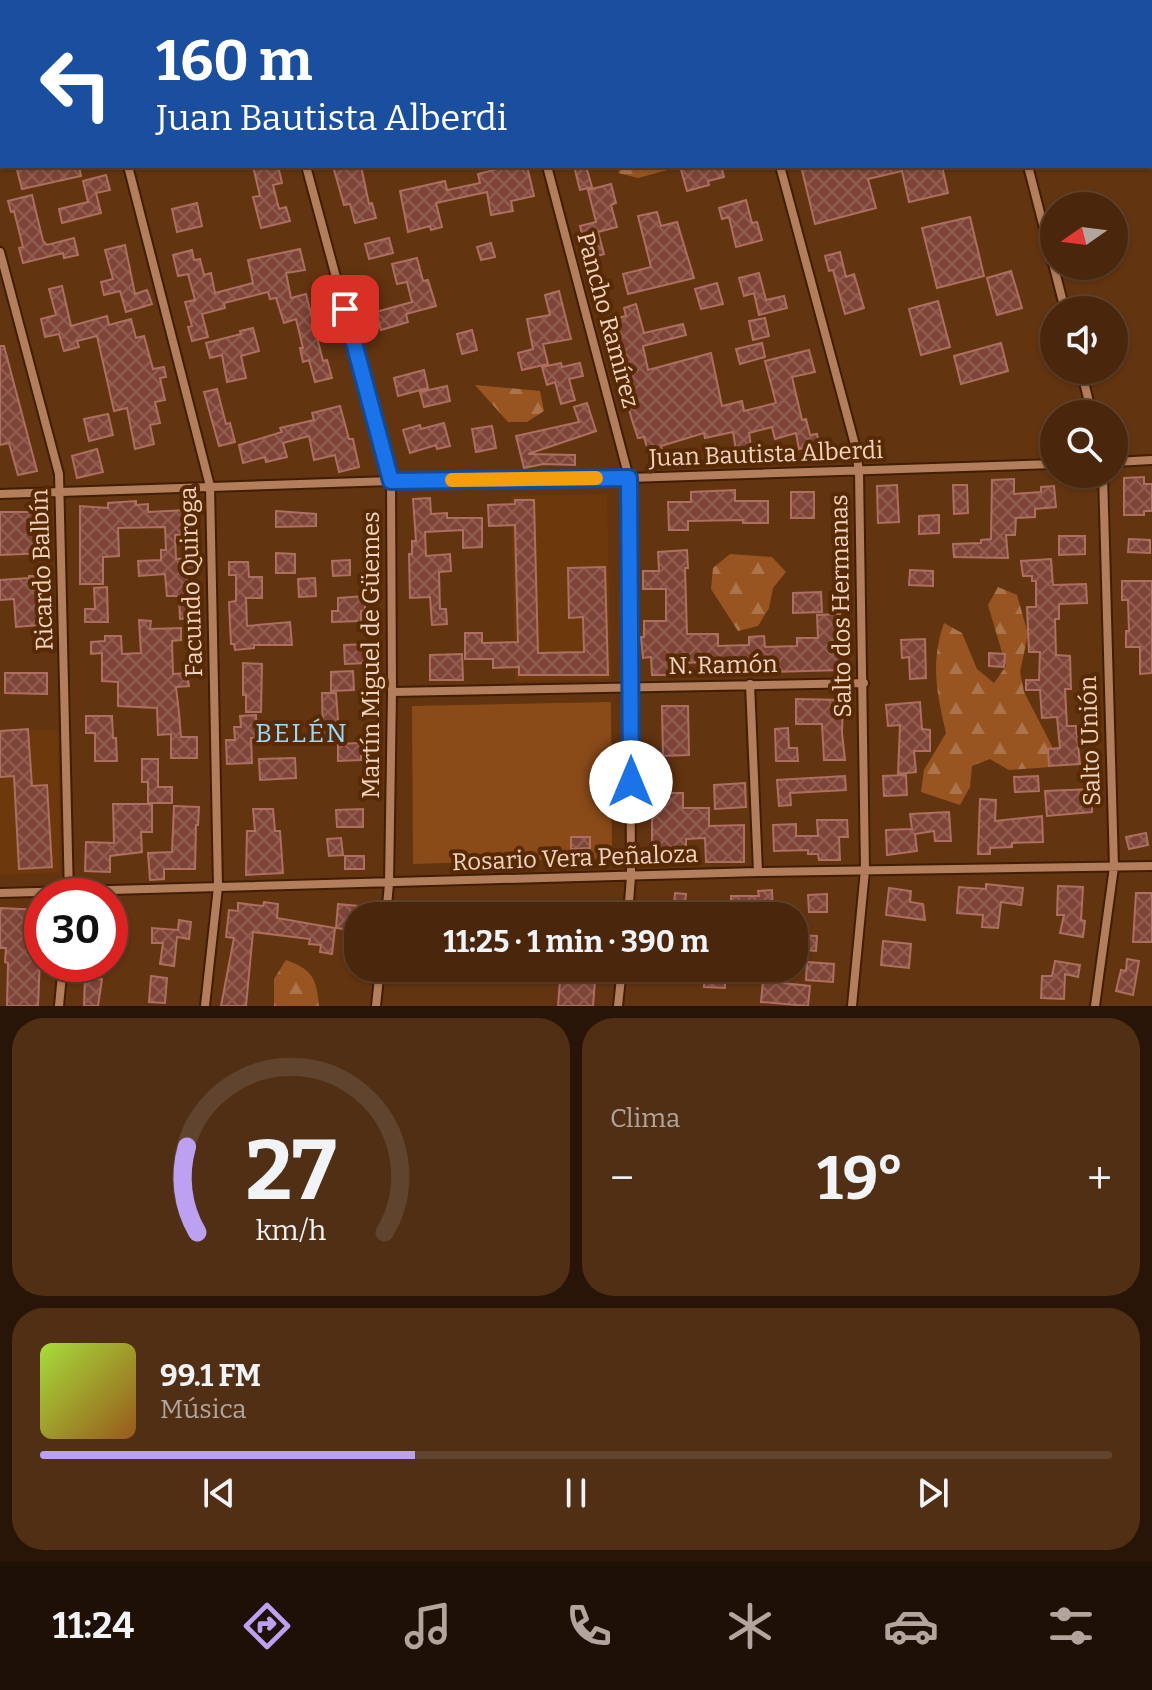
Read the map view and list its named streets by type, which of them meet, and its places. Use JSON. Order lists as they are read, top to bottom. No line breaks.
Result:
{"streets":{"street":["Pancho Ramírez","Juan Bautista Alberdi","Ricardo Balbín","Facundo Quiroga","Salto dos Hermanas","Martín Miguel de Güemes","N. Ramón","Salto Unión","Rosario Vera Peñaloza"]},"crossings":[["Pancho Ramírez","Juan Bautista Alberdi"],["Pancho Ramírez","N. Ramón"],["Pancho Ramírez","Rosario Vera Peñaloza"],["Juan Bautista Alberdi","Ricardo Balbín"],["Juan Bautista Alberdi","Facundo Quiroga"],["Juan Bautista Alberdi","Salto dos Hermanas"],["Juan Bautista Alberdi","Martín Miguel de Güemes"],["Facundo Quiroga","Rosario Vera Peñaloza"],["Salto dos Hermanas","N. Ramón"],["Salto dos Hermanas","Rosario Vera Peñaloza"],["Martín Miguel de Güemes","N. Ramón"],["Martín Miguel de Güemes","Rosario Vera Peñaloza"],["Salto Unión","Rosario Vera Peñaloza"]],"districts":["BELÉN"],"north":"left","page":{"turn":["160 m","Juan Bautista Alberdi"],"limit":"30","trip":"11:25 · 1 min · 390 m","tile":"Clima","heat":["−","19°","+"],"song":["99.1 FM","Música"],"tabs":"11:24","gauge":["27","km/h"]}}
